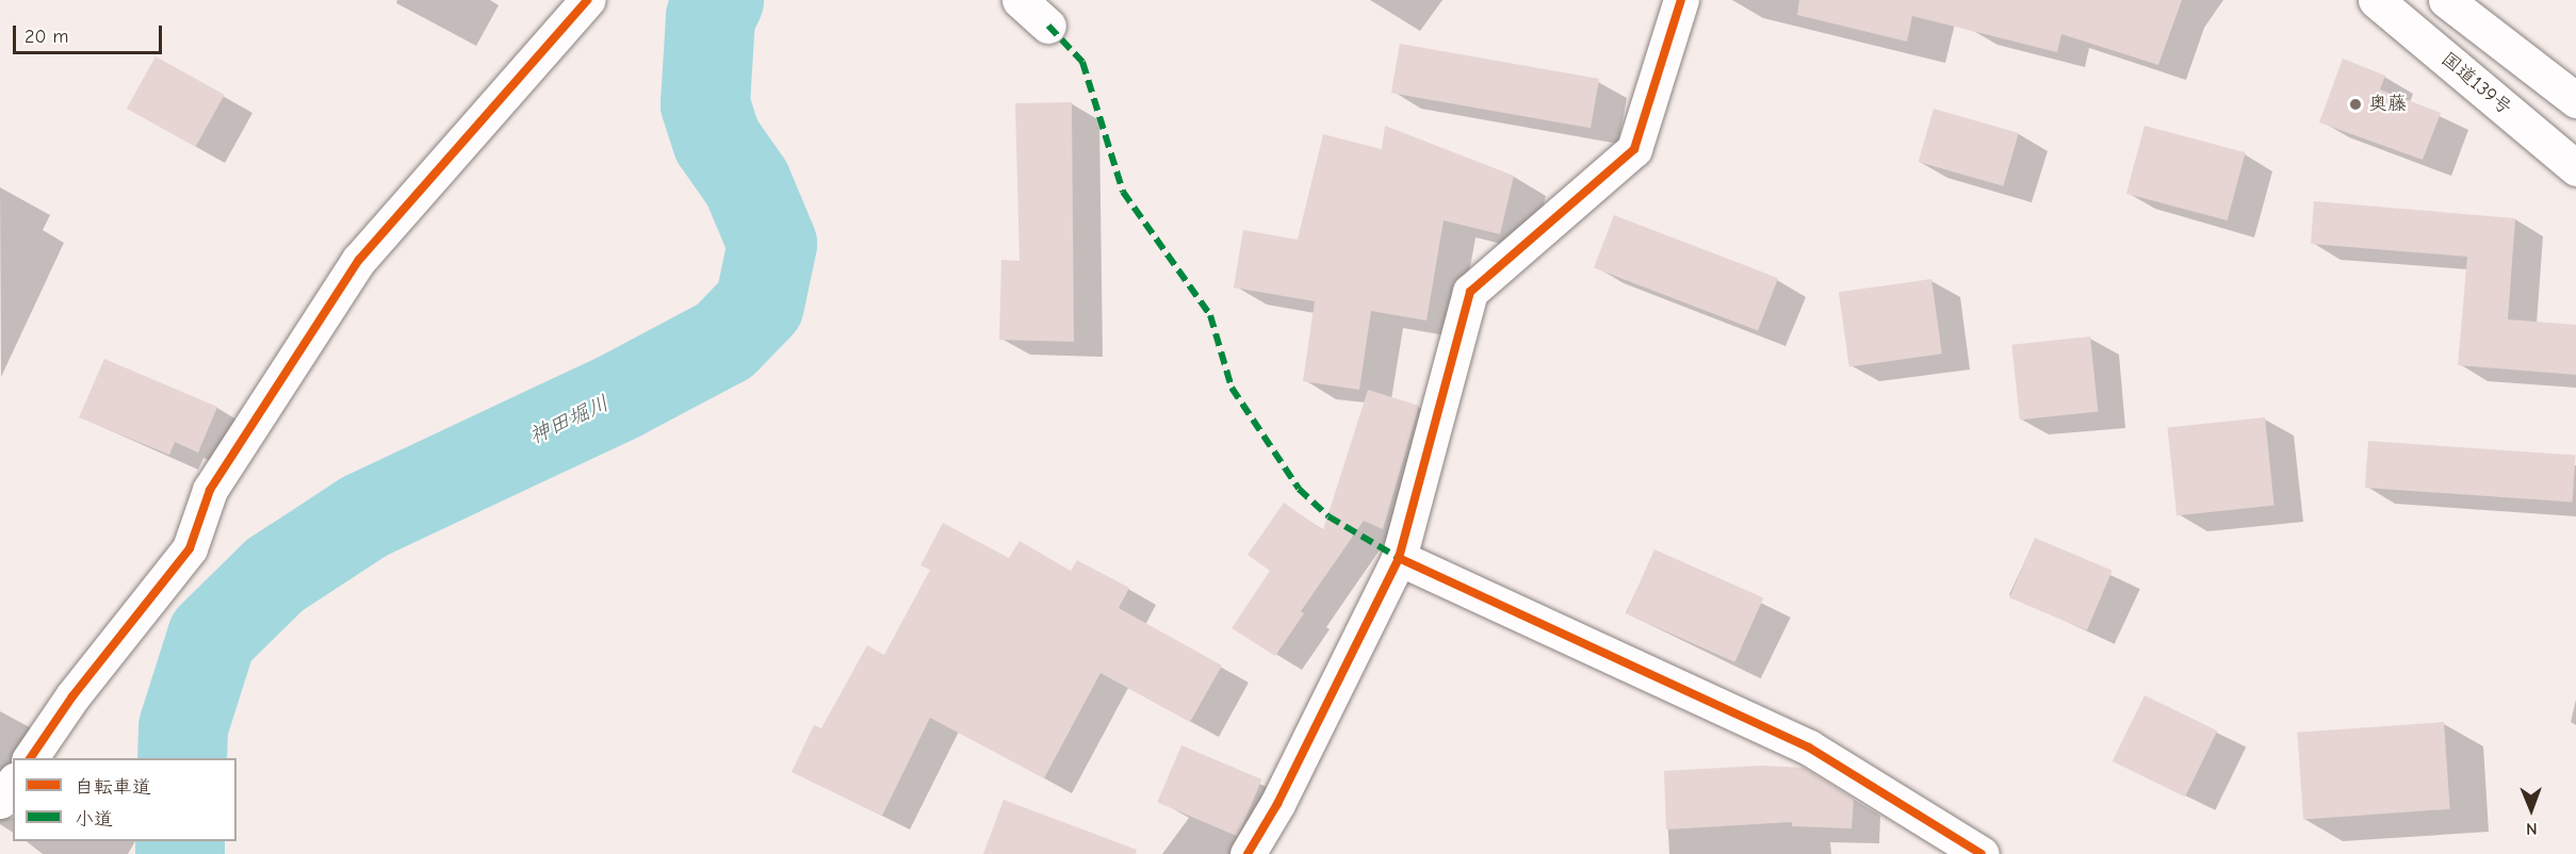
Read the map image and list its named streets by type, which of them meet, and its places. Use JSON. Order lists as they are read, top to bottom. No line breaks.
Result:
{"streets":{"main road":["国道139号"]},"water":["神田堀川"],"places":["奥藤"],"legend":["自転車道","小道"],"scale_bar":"20 m","north":"bottom"}
